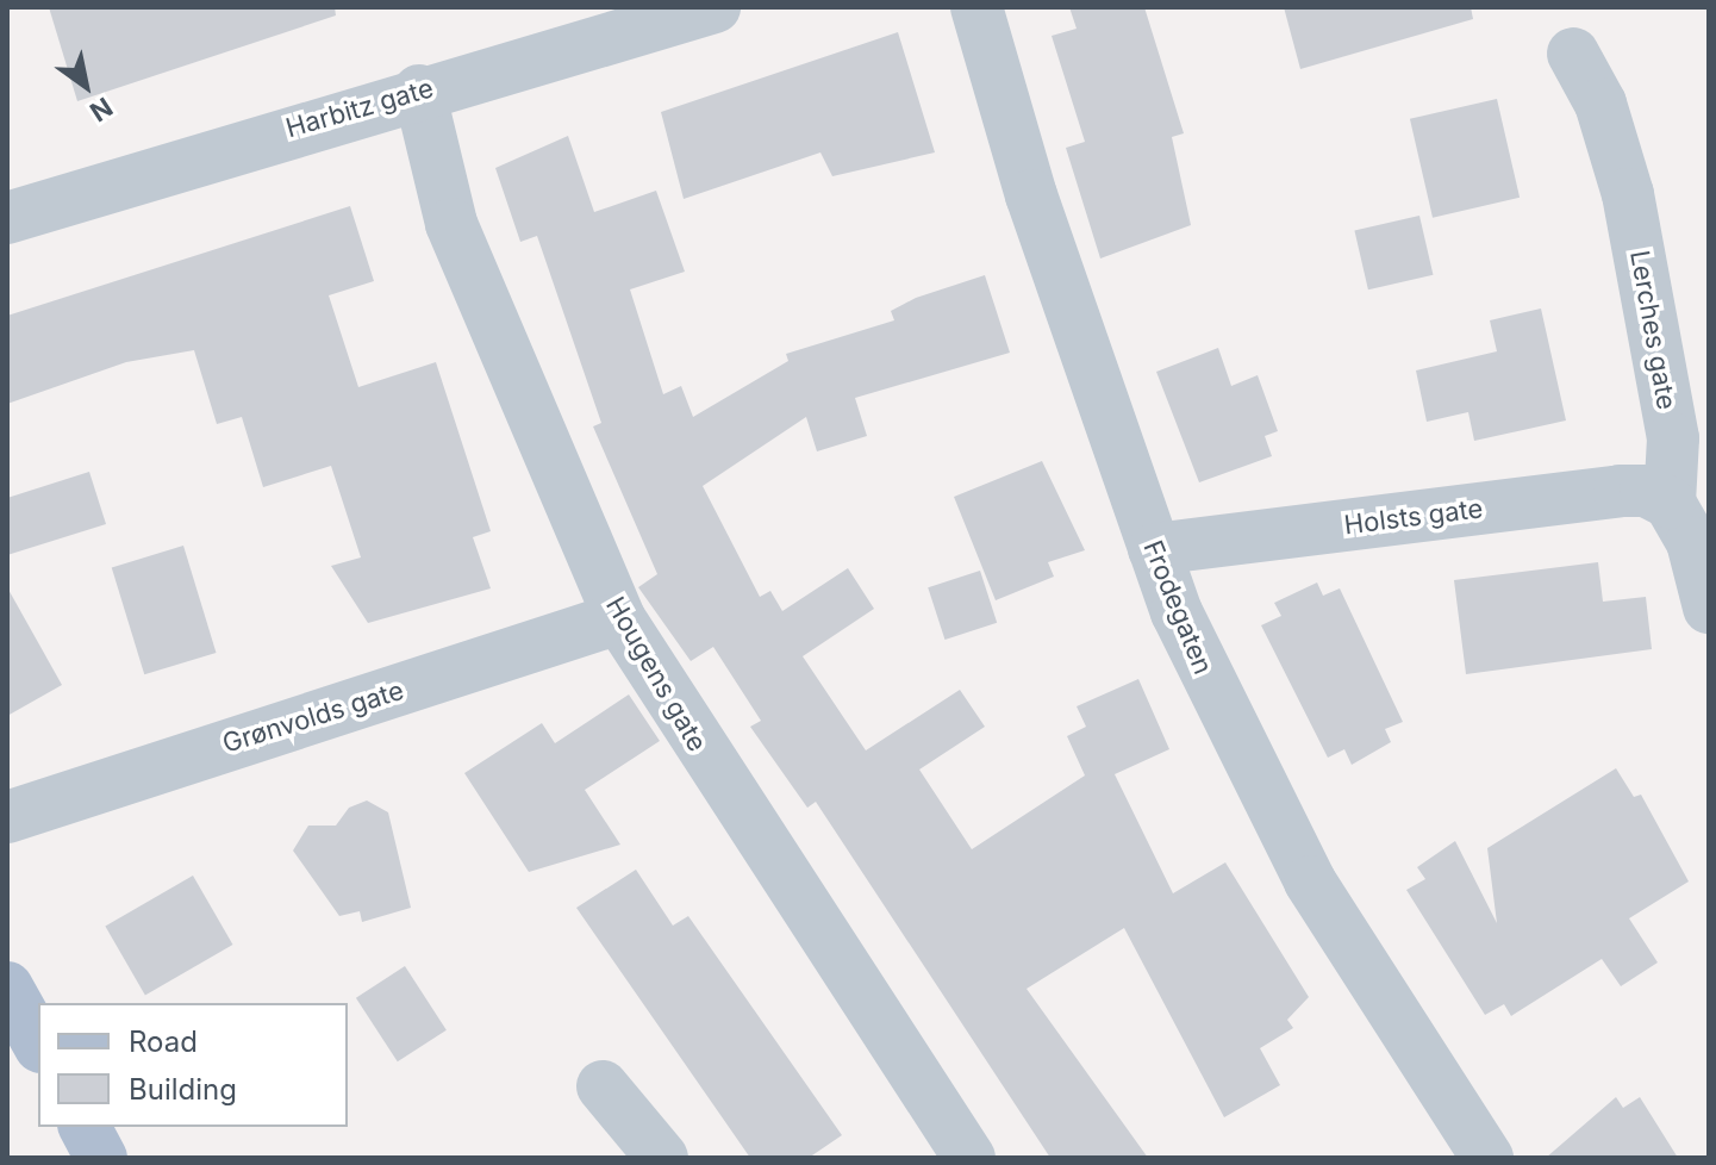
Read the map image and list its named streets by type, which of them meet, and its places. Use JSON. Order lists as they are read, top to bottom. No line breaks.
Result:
{"streets":{"street":["Harbitz gate","Lerches gate","Holsts gate","Frodegaten","Hougens gate","Grønvolds gate"]},"crossings":[["Harbitz gate","Hougens gate"],["Lerches gate","Holsts gate"],["Holsts gate","Frodegaten"],["Hougens gate","Grønvolds gate"]],"legend":["Road","Building"],"north":"bottom right"}
